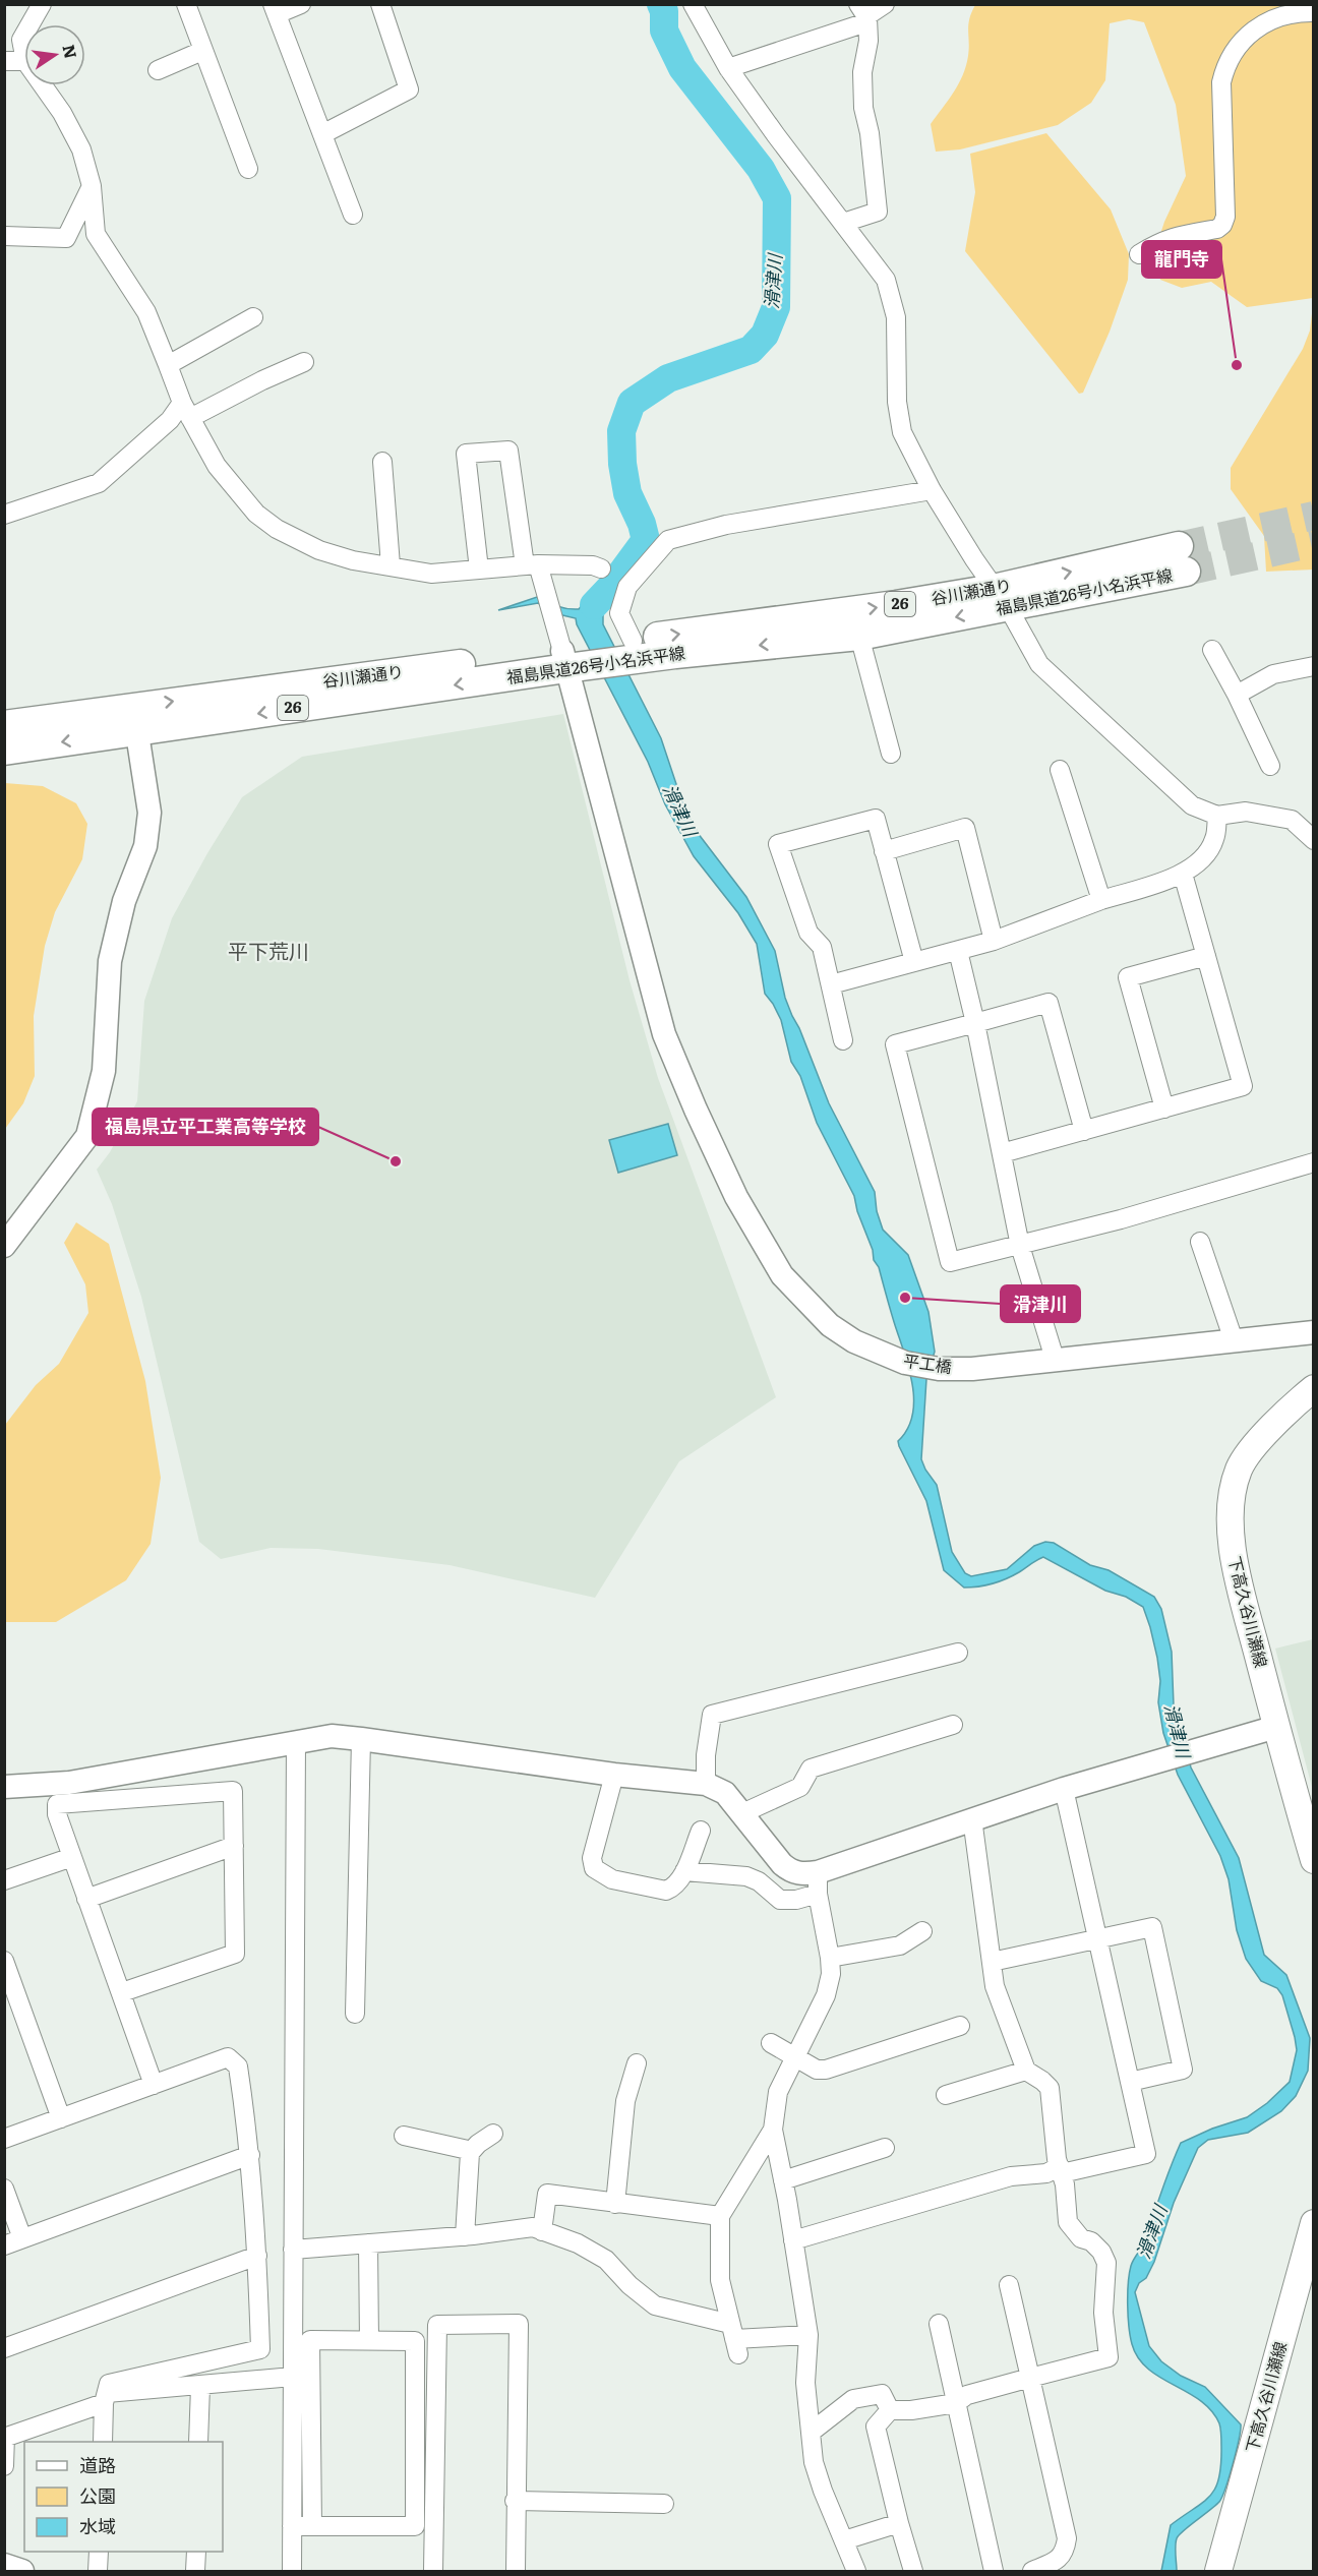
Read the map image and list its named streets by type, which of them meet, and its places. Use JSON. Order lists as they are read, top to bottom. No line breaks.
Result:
{"streets":{"main road":["谷川瀬通り","福島県道26号小名浜平線","26","下高久谷川瀬線"],"street":["平工橋"]},"crossings":[["谷川瀬通り","福島県道26号小名浜平線"],["福島県道26号小名浜平線","26"],["福島県道26号小名浜平線","平工橋"]],"one_way":["谷川瀬通り","福島県道26号小名浜平線"],"districts":["平下荒川"],"water":["滑津川"],"places":["龍門寺","福島県立平工業高等学校","滑津川"],"legend":["道路","公園","水域"],"north":"right"}
